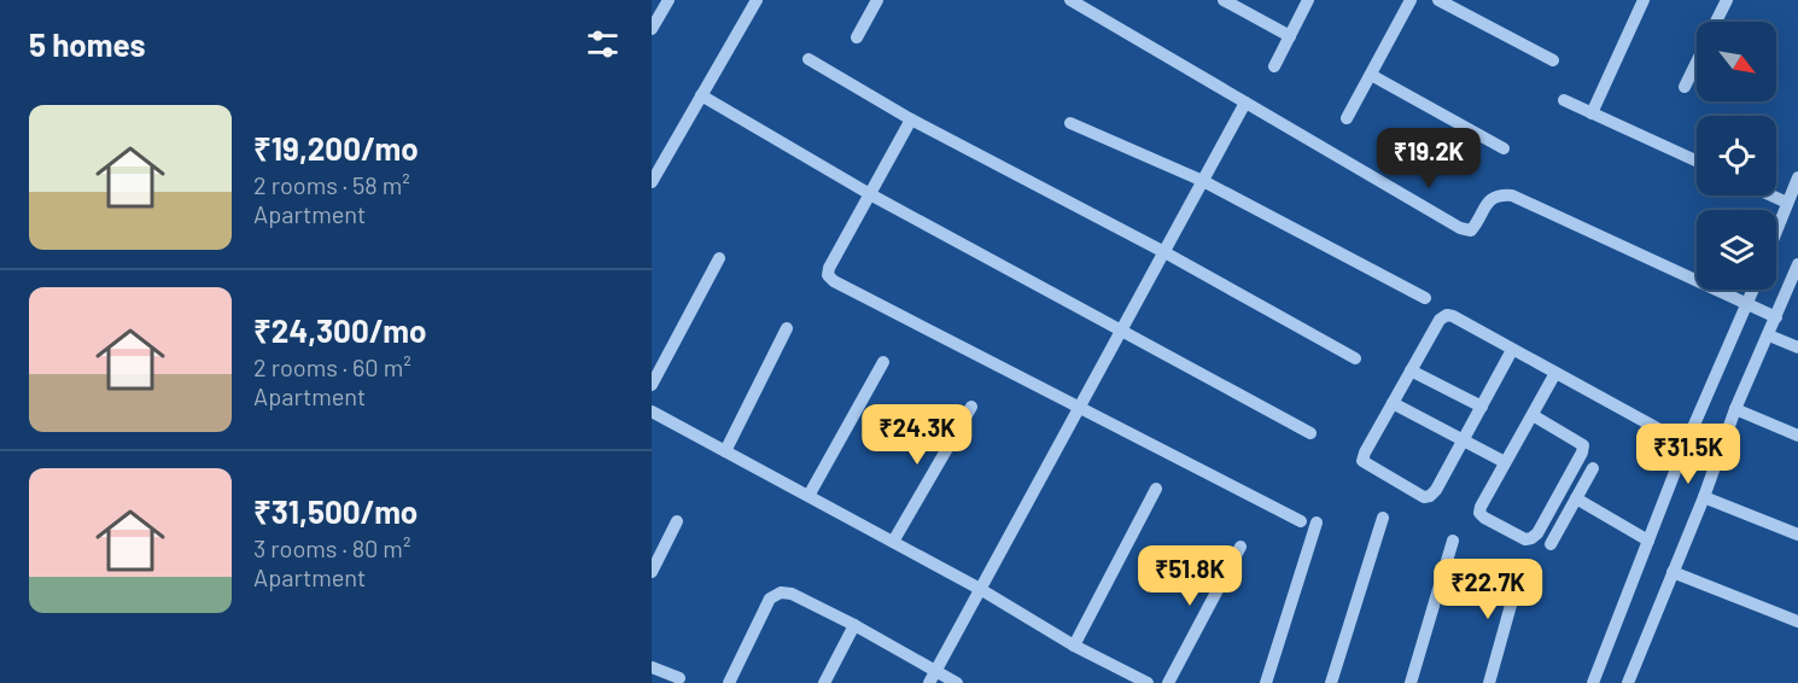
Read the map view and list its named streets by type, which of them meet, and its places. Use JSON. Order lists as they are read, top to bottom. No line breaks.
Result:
{"north":"bottom right","page":{"heading":"5 homes","list":[{"name":"₹19,200/mo","note":"2 rooms · 58 m² · Apartment"},{"name":"₹24,300/mo","note":"2 rooms · 60 m² · Apartment"},{"name":"₹31,500/mo","note":"3 rooms · 80 m² · Apartment"}],"price":["₹19.2K","₹24.3K","₹31.5K","₹51.8K","₹22.7K"]}}
